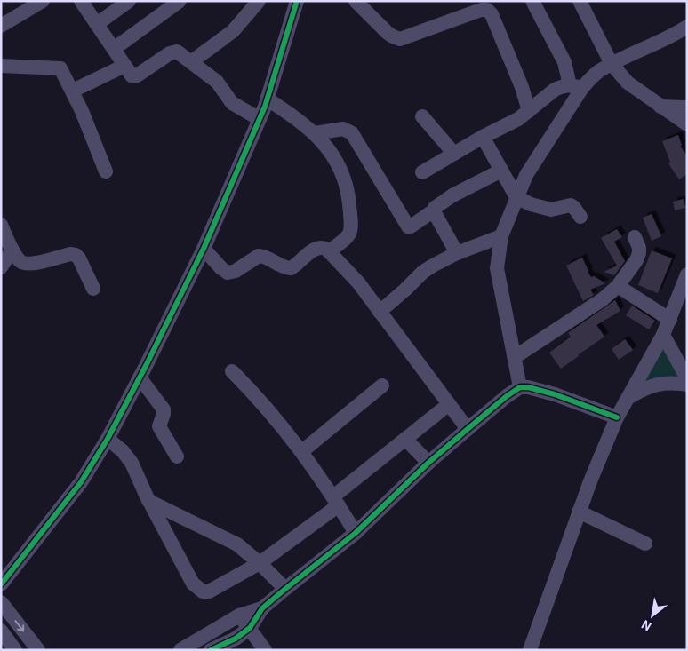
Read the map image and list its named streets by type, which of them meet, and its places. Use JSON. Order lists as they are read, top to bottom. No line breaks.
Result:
{"north":"bottom left"}
